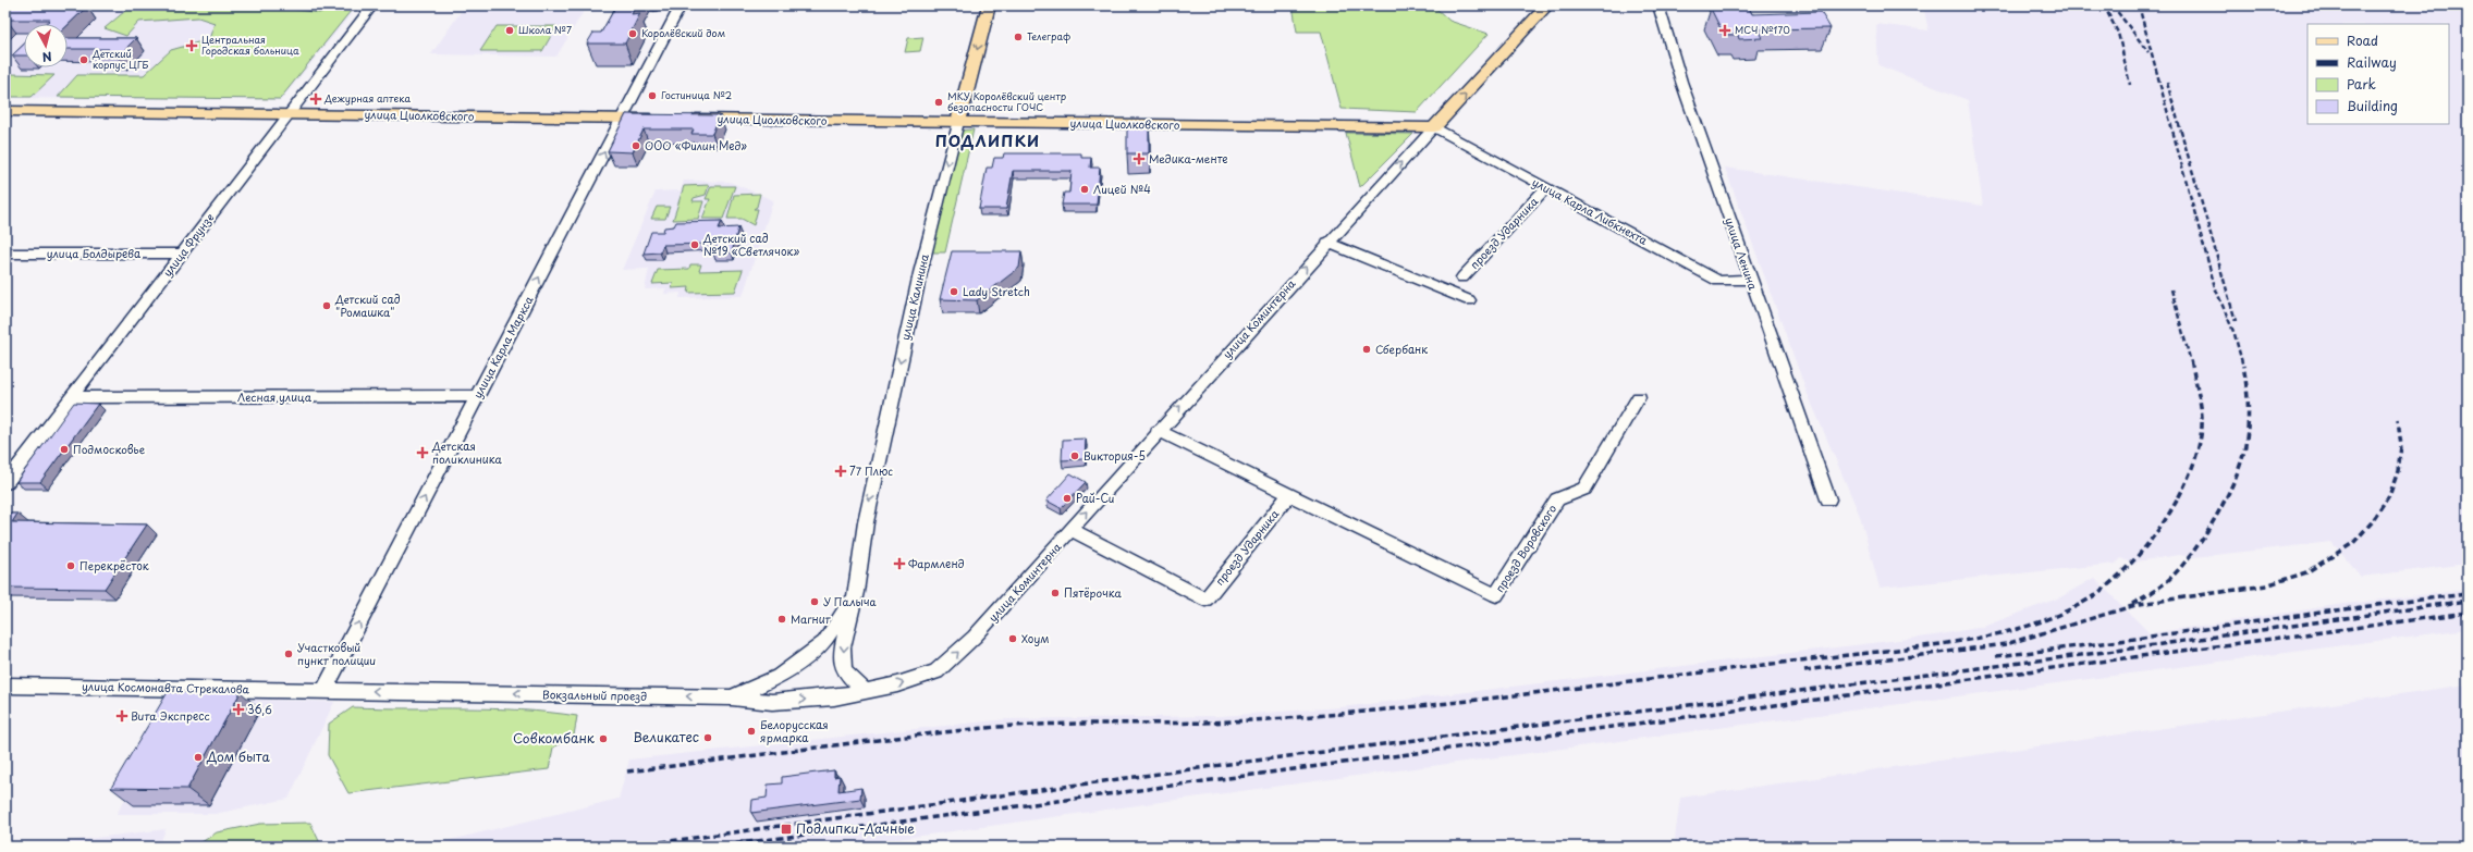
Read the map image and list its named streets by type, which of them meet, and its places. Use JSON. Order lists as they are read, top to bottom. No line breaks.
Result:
{"streets":{"main road":["улица Циолковского","улица Калинина","улица Коминтерна"],"street":["улица Карла Либкнехта","проезд Ударника","улица Фрунзе","улица Болдырева","улица Ленина","улица Карла Маркса","Лесная улица","проезд Воровского","улица Космонавта Стрекалова","Вокзальный проезд"]},"crossings":[["улица Циолковского","улица Карла Либкнехта"],["улица Циолковского","улица Фрунзе"],["улица Циолковского","улица Калинина"],["улица Циолковского","улица Коминтерна"],["улица Циолковского","улица Карла Маркса"],["улица Карла Либкнехта","проезд Ударника"],["улица Карла Либкнехта","улица Ленина"],["улица Карла Либкнехта","улица Коминтерна"],["проезд Ударника","улица Коминтерна"],["проезд Ударника","проезд Воровского"],["улица Фрунзе","улица Болдырева"],["улица Фрунзе","Лесная улица"],["улица Калинина","улица Коминтерна"],["улица Калинина","Вокзальный проезд"],["улица Коминтерна","Вокзальный проезд"],["улица Карла Маркса","Лесная улица"],["улица Карла Маркса","улица Космонавта Стрекалова"],["улица Карла Маркса","Вокзальный проезд"],["улица Космонавта Стрекалова","Вокзальный проезд"]],"one_way":["улица Калинина","улица Коминтерна","улица Карла Маркса"],"districts":["ПОДЛИПКИ"],"places":{"other":["Школа №7","Королёвский дом","Телеграф","Детский корпус ЦГБ","Гостиница №2","МКУ Королёвский центр безопасности ГОЧС","ООО «Филин Мед»","Лицей №4","Детский сад №19 «Светлячок»","Lady Stretch","Детский сад \"Ромашка\"","Сбербанк","Подмосковье","Виктория-5","Рай-Си","Перекрёсток","Пятёрочка","У Палыча","Магнит","Хоум","Участковый пункт полиции","Белорусская ярмарка","Великатес","Совкомбанк","Дом быта"],"health":["МСЧ №170","Центральная Городская больница","Дежурная аптека","Медика-менте","Детская поликлиника","77 Плюс","Фармленд","36,6","Вита Экспресс"],"transit":["Подлипки-Дачные"]},"legend":["Road","Railway","Park","Building"],"north":"bottom"}
